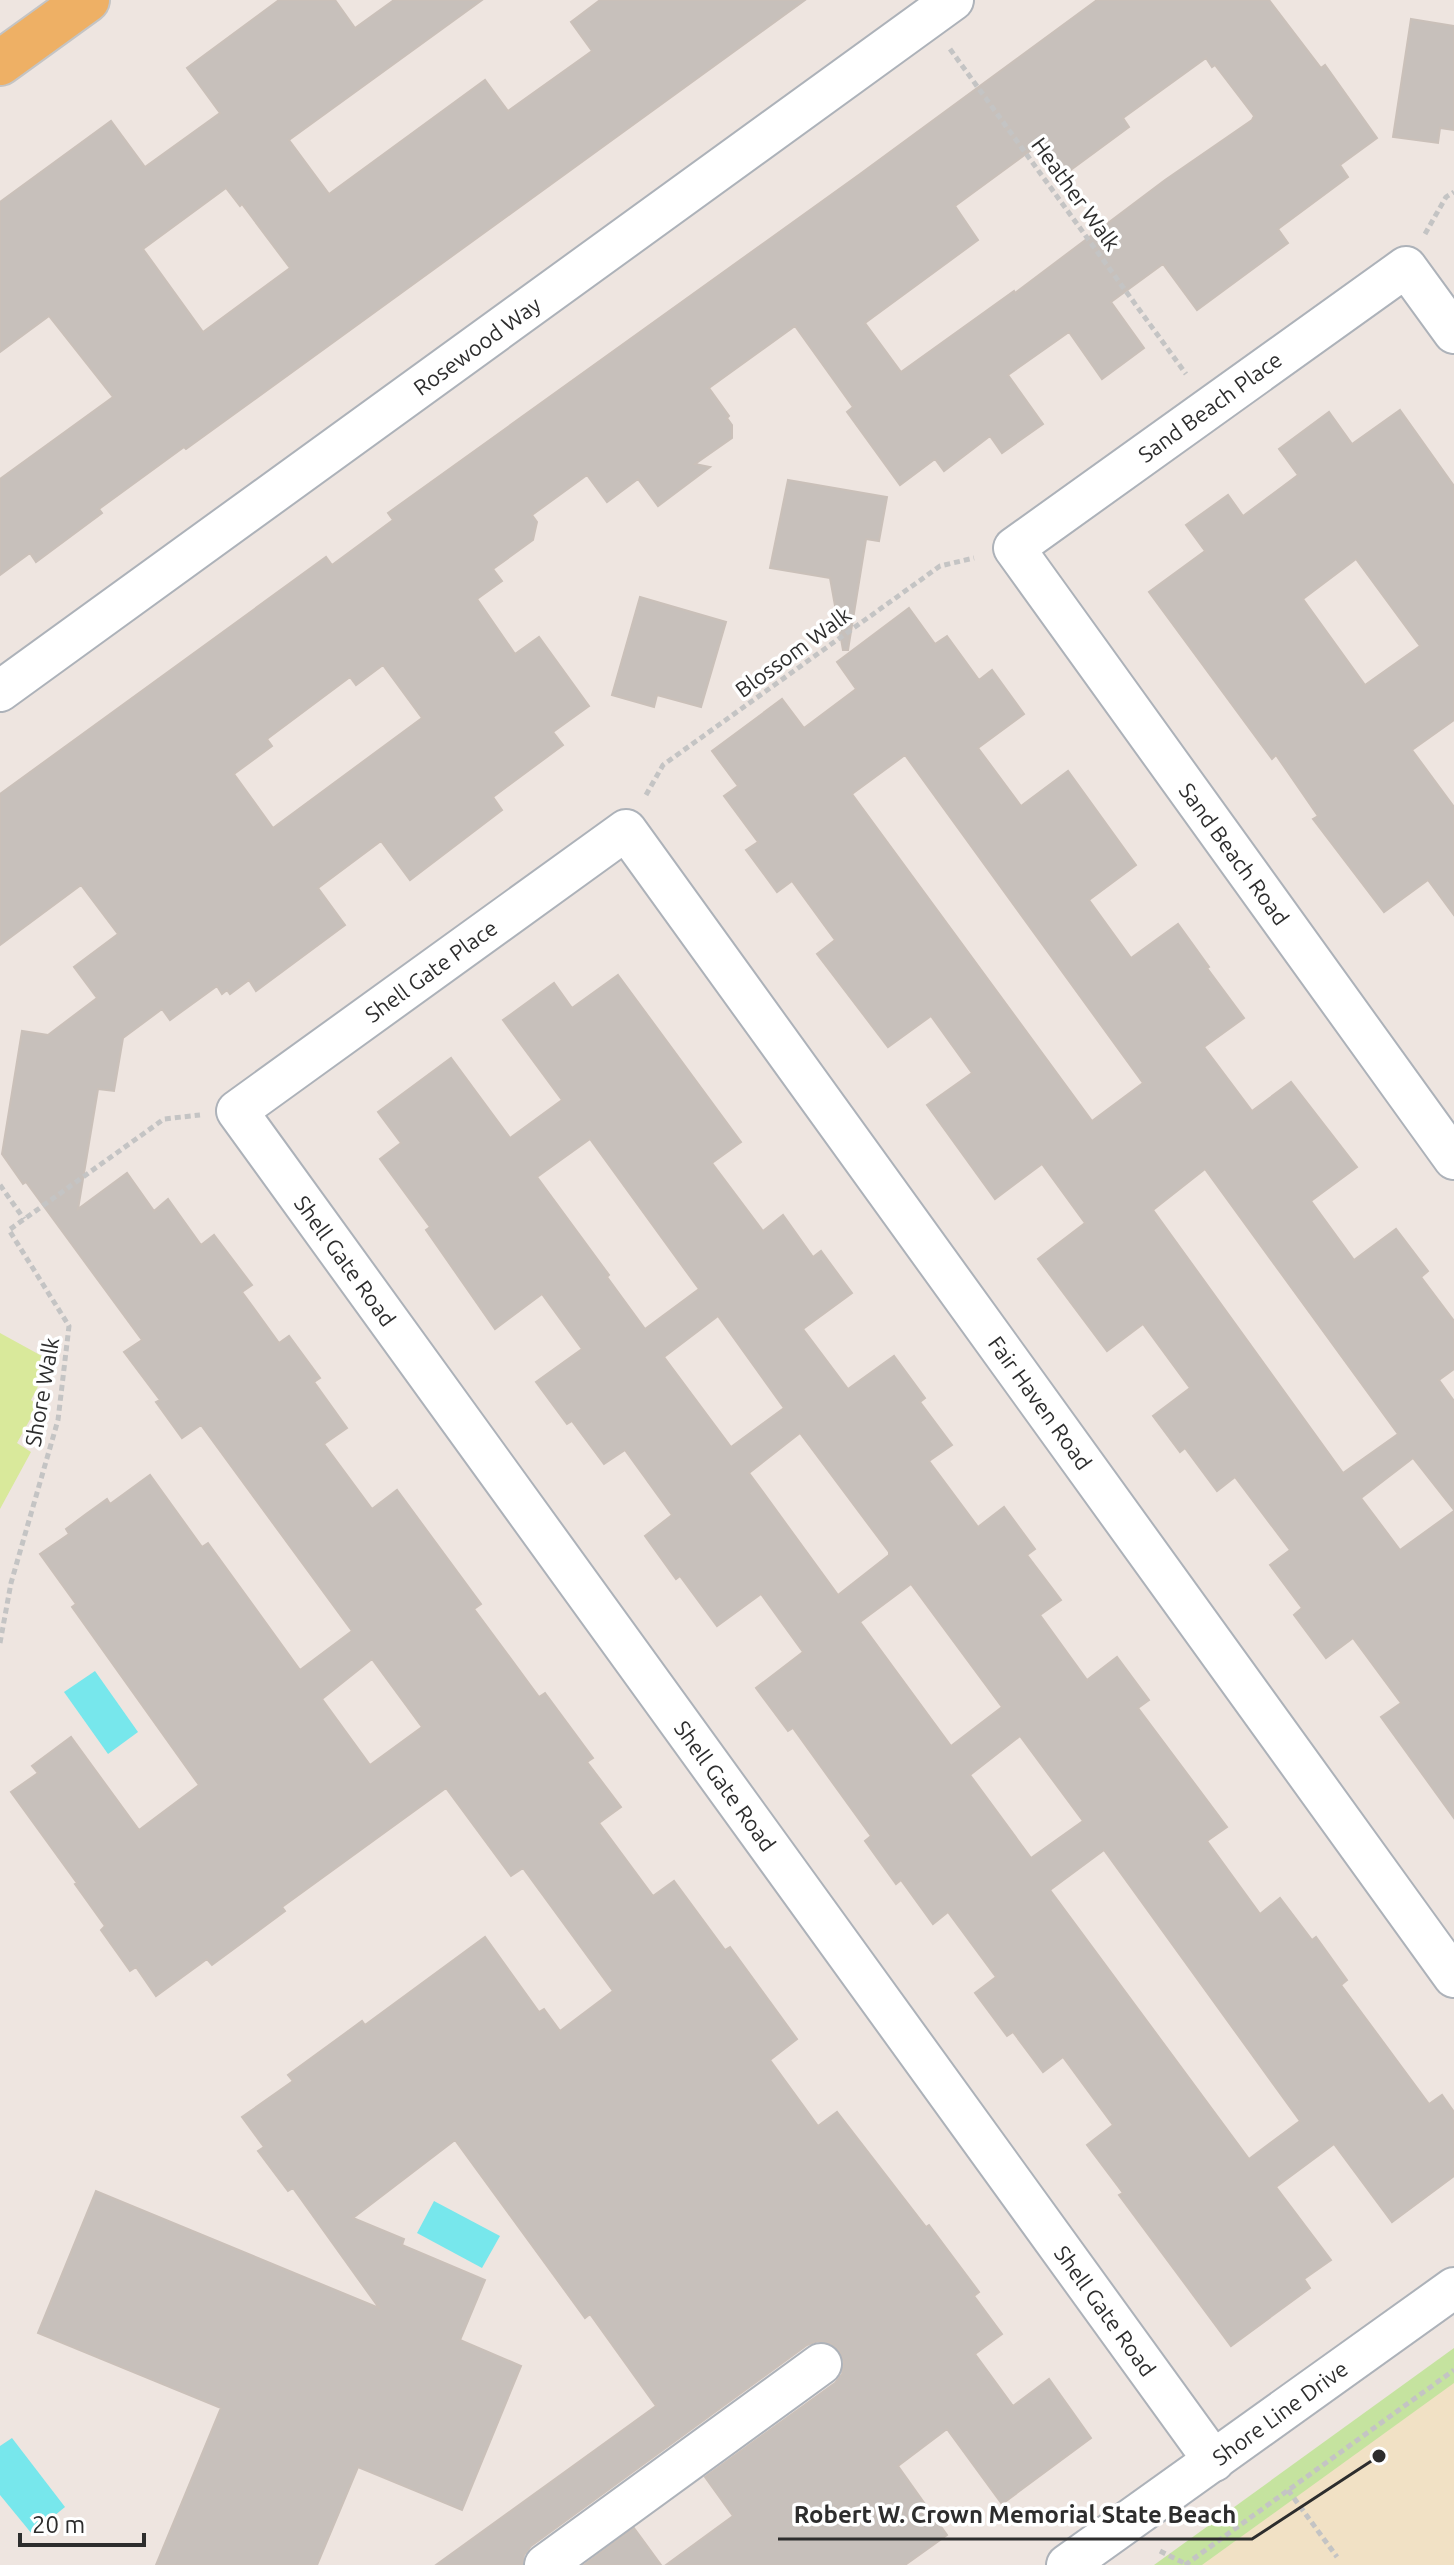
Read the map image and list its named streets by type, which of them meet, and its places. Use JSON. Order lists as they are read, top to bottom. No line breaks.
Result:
{"streets":{"street":["Rosewood Way","Sand Beach Place","Sand Beach Road","Shell Gate Place","Shell Gate Road","Fair Haven Road","Shore Line Drive"],"path":["Heather Walk","Blossom Walk","Shore Walk"]},"crossings":[["Heather Walk","Rosewood Way"],["Heather Walk","Sand Beach Place"],["Sand Beach Place","Blossom Walk"],["Sand Beach Place","Sand Beach Road"],["Blossom Walk","Sand Beach Road"],["Blossom Walk","Shell Gate Place"],["Blossom Walk","Fair Haven Road"],["Shell Gate Place","Shell Gate Road"],["Shell Gate Place","Fair Haven Road"],["Shell Gate Road","Shore Line Drive"]],"places":["Robert W. Crown Memorial State Beach"],"scale_bar":"20 m"}
